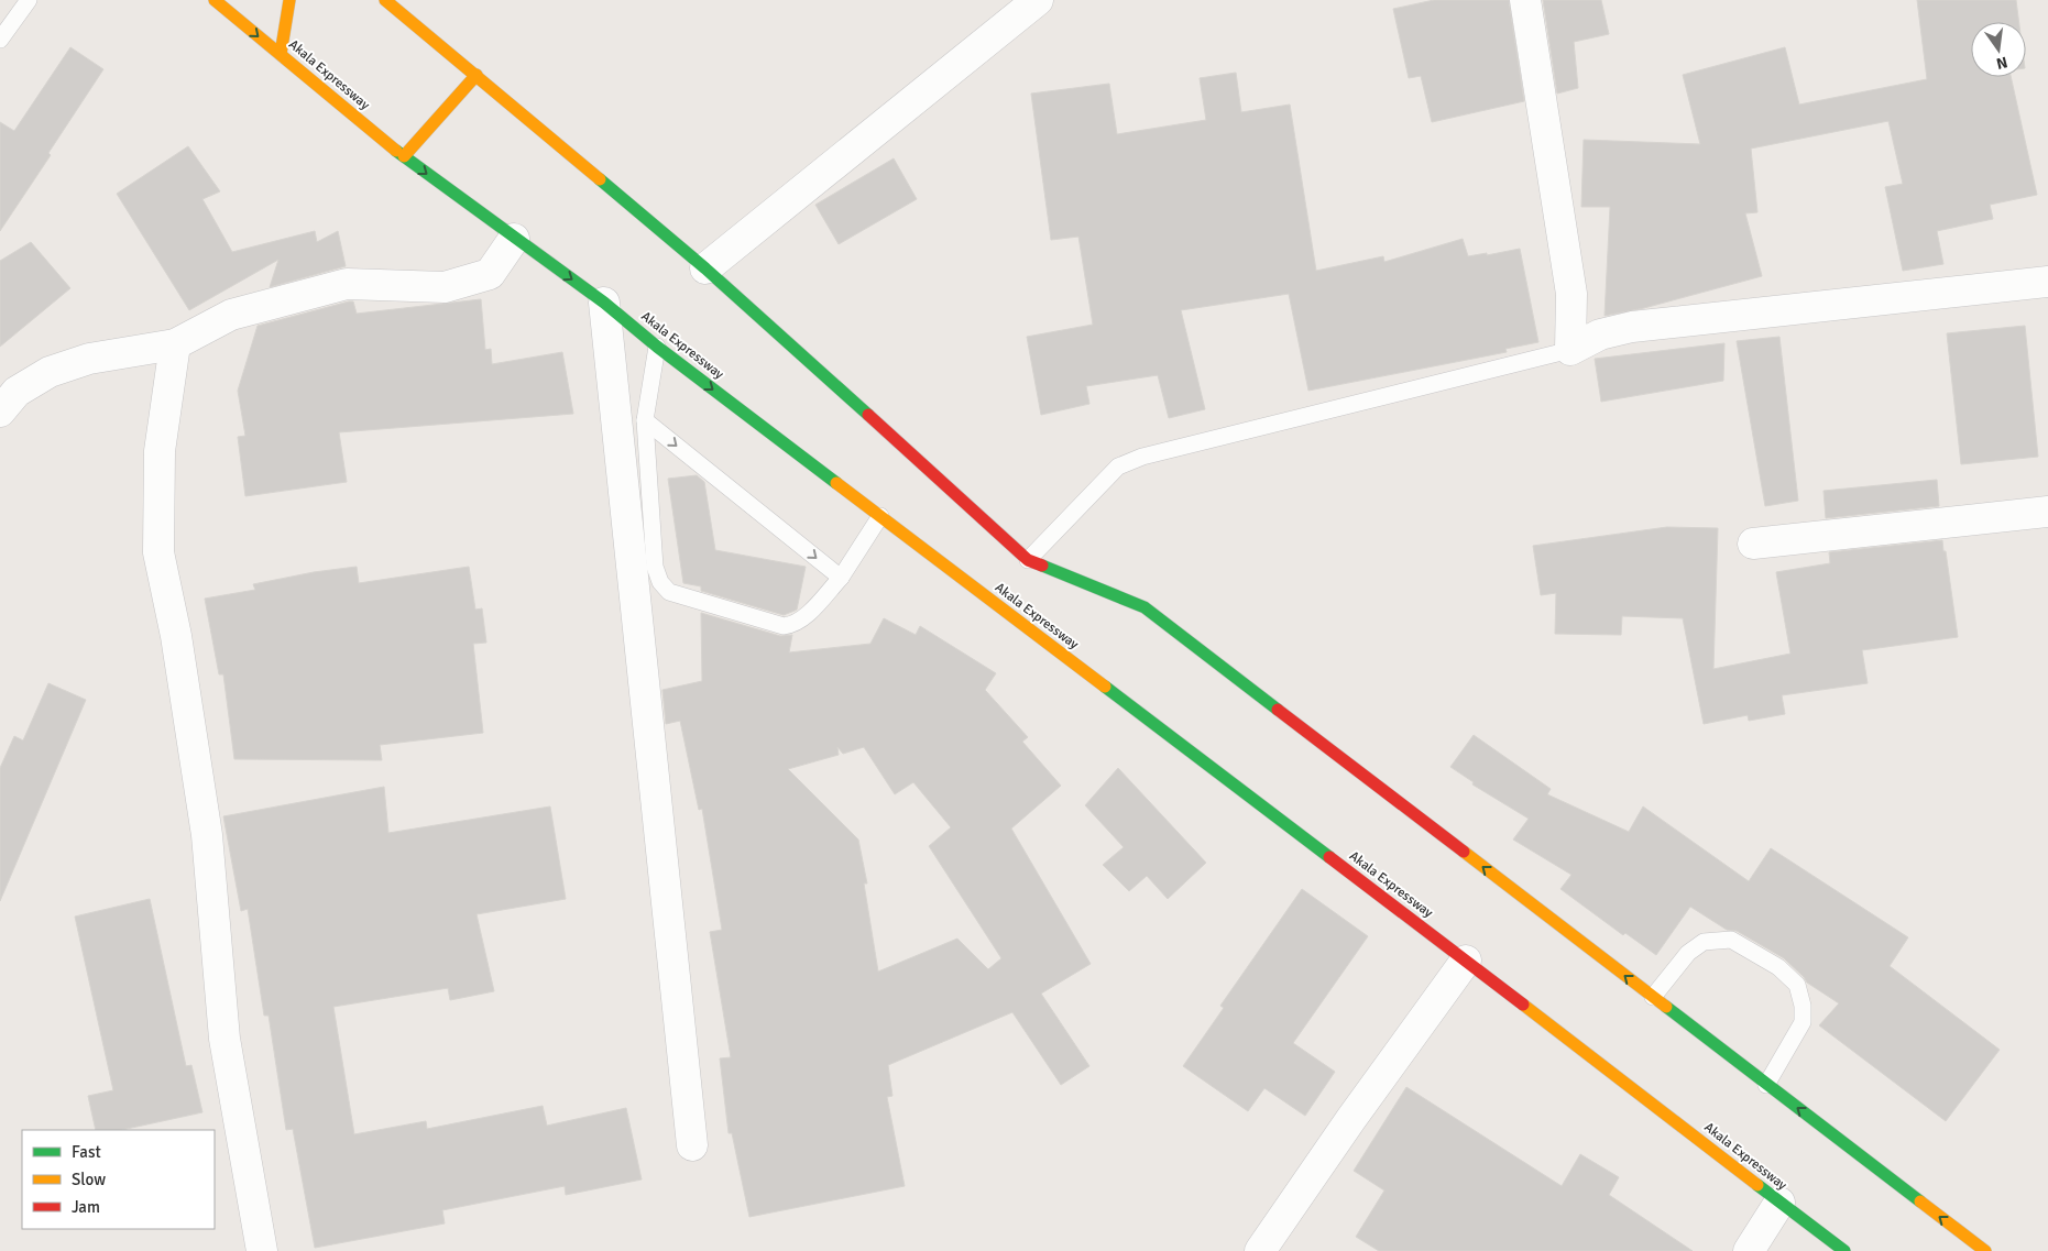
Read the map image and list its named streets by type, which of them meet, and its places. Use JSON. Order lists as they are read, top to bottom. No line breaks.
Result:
{"streets":{"main road":["Akala Expressway"]},"legend":["Fast","Slow","Jam"],"north":"bottom"}
